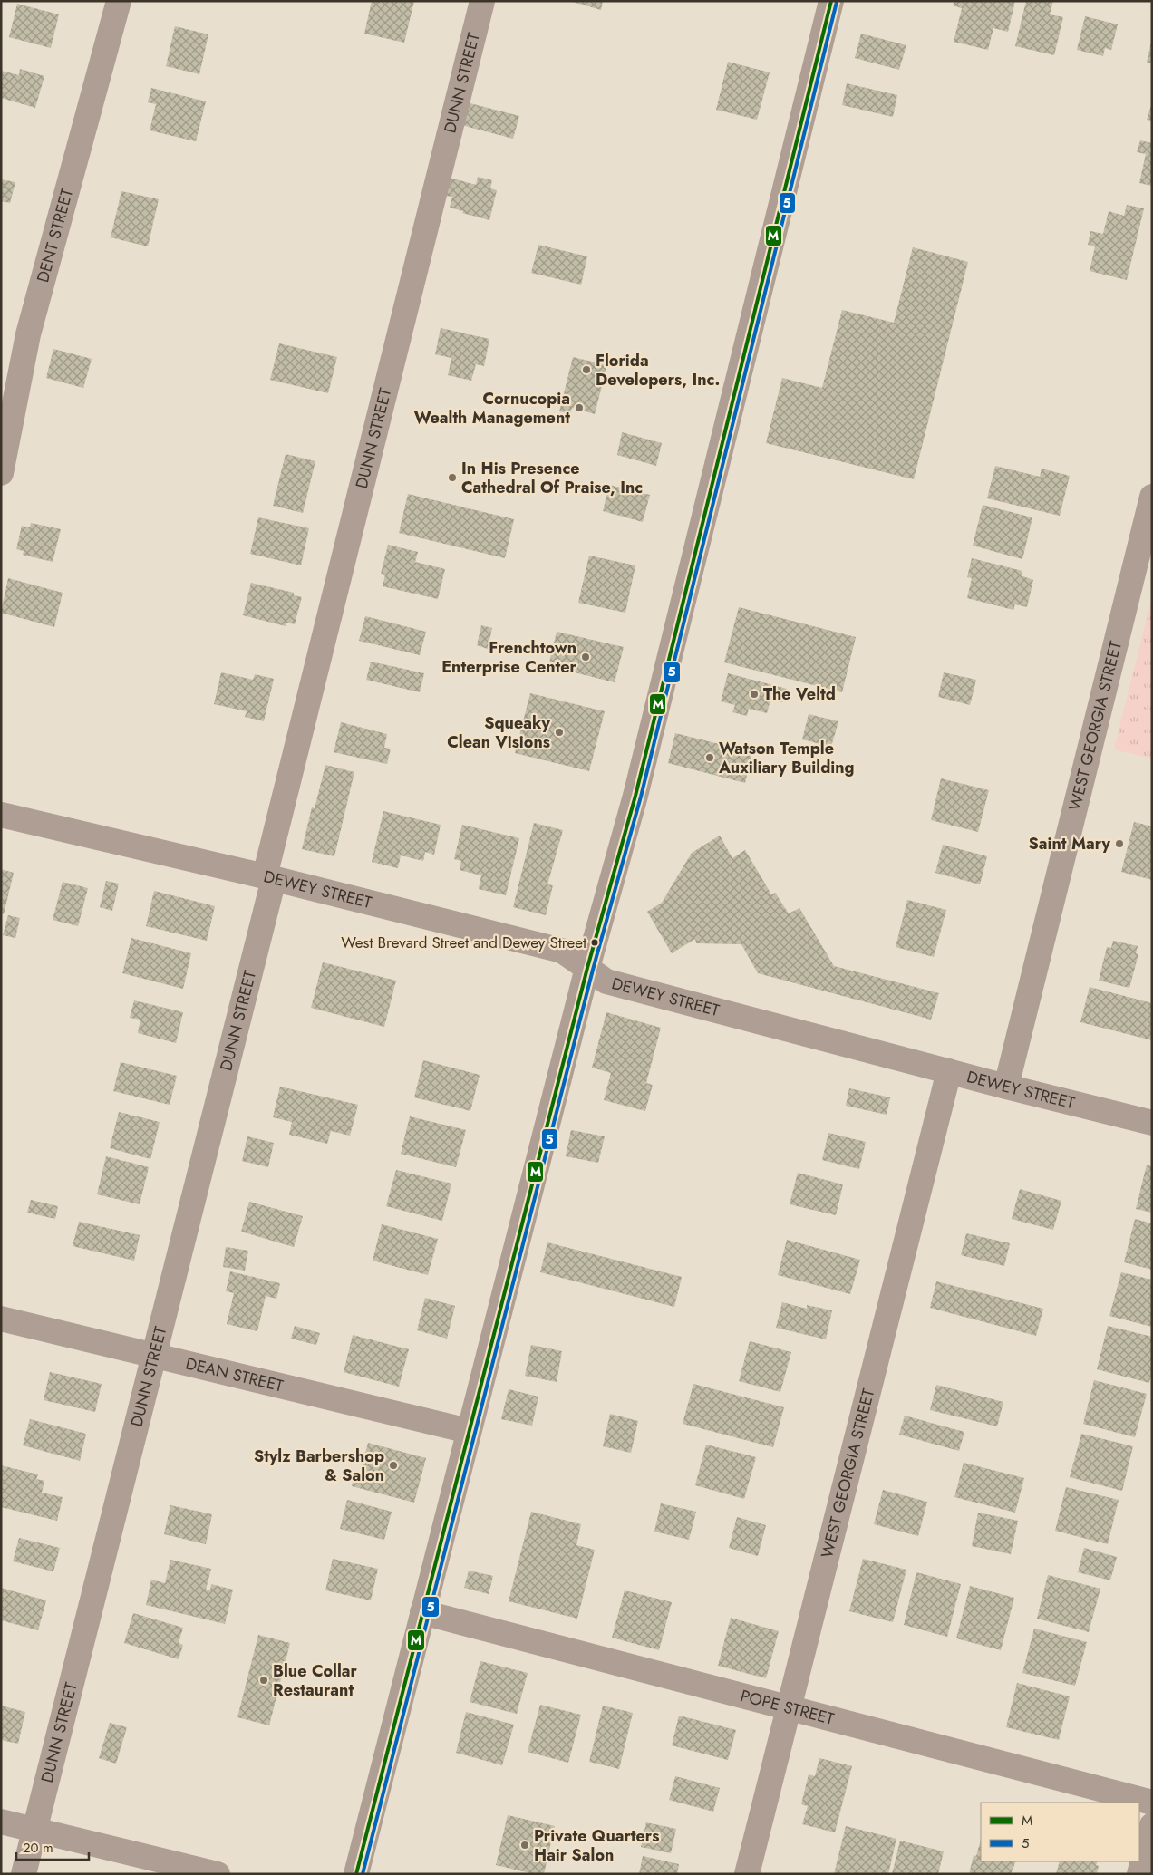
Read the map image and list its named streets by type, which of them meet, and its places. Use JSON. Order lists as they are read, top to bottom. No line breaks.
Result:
{"streets":{"street":["DUNN STREET","DENT STREET","WEST GEORGIA STREET","DEWEY STREET","DEAN STREET","POPE STREET"]},"crossings":[["DUNN STREET","DEWEY STREET"],["DUNN STREET","DEAN STREET"],["WEST GEORGIA STREET","DEWEY STREET"],["WEST GEORGIA STREET","POPE STREET"]],"places":["Florida Developers, Inc.","Cornucopia Wealth Management","In His Presence Cathedral Of Praise, Inc","Frenchtown Enterprise Center","The Veltd","Squeaky Clean Visions","Watson Temple Auxiliary Building","Saint Mary","West Brevard Street and Dewey Street","Stylz Barbershop & Salon","Blue Collar Restaurant","Private Quarters Hair Salon"],"lines":["transit line M","transit line 5"],"legend":["M","5"],"scale_bar":"20 m"}
